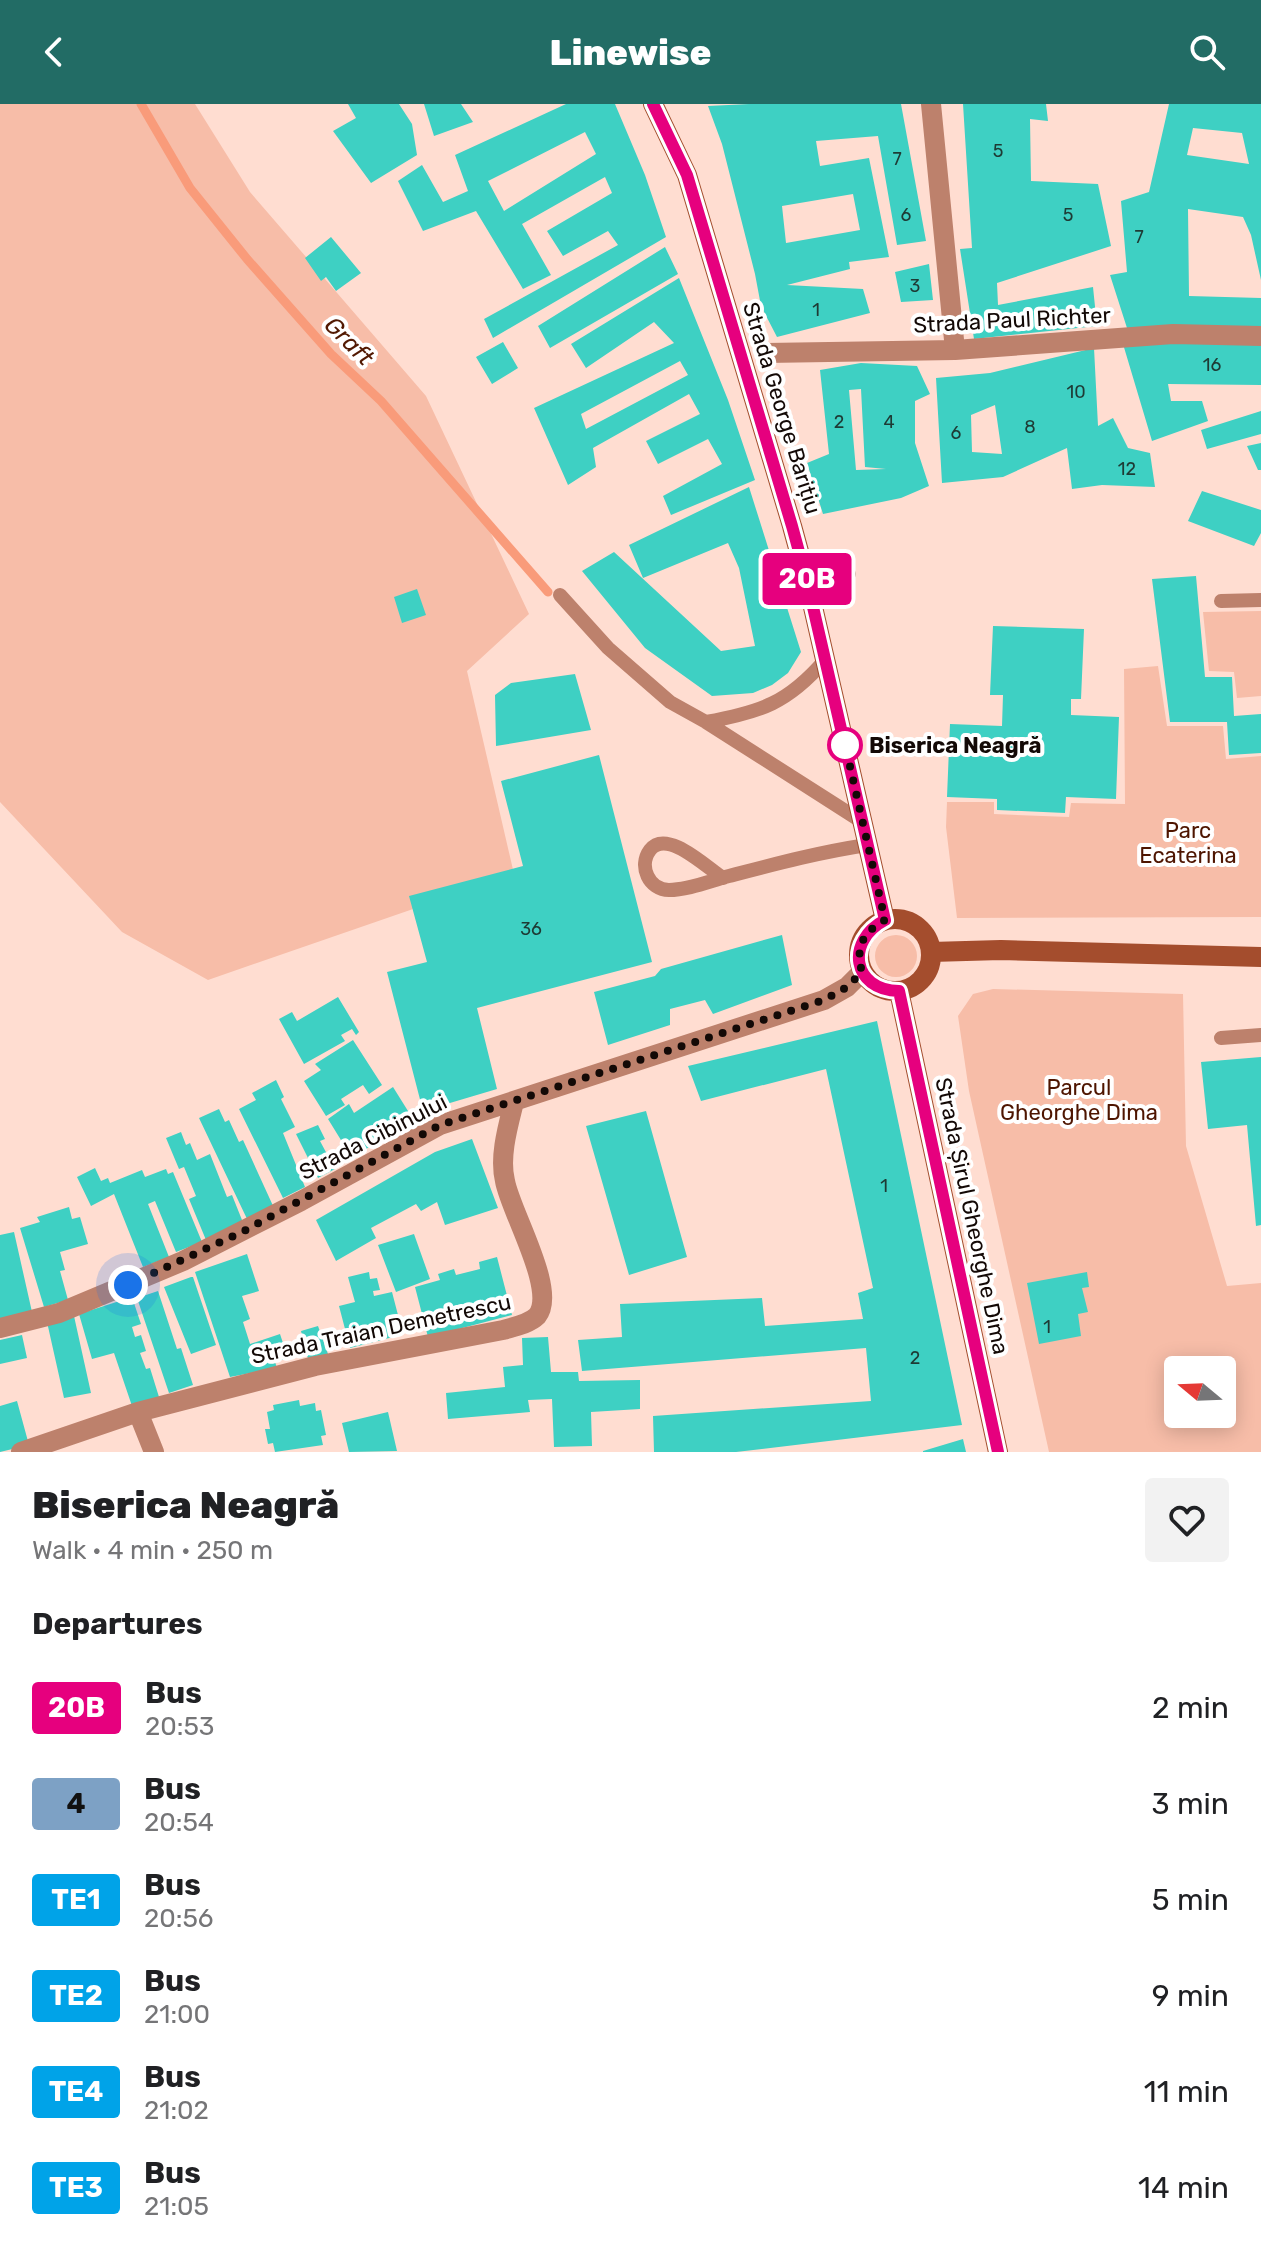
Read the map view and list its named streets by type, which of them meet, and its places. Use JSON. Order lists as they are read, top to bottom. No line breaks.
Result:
{"streets":{"street":["Strada Paul Richter","Strada George Barițiu","Strada Cibinului","Strada Șirul Gheorghe Dima","Strada Traian Demetrescu"]},"crossings":[["Strada George Barițiu","Strada Cibinului"],["Strada George Barițiu","Strada Șirul Gheorghe Dima"],["Strada Cibinului","Strada Șirul Gheorghe Dima"],["Strada Cibinului","Strada Traian Demetrescu"]],"water":["Graft"],"parks":["Parc Ecaterina","Parcul Gheorghe Dima"],"places":["Biserica Neagră"],"lines":["bus line 20B"],"house_numbers":["5","7","6","5","7","3","1","16","10","2","4","8","6","12","36","1","1","2"],"north":"left","page":{"header":"Linewise","on_map":"20B","heading":[["Biserica Neagră","Walk · 4 min · 250 m"],"Departures"],"list":[{"mark":"20B","name":"Bus","note":"20:53","value":"2 min"},{"mark":"4","name":"Bus","note":"20:54","value":"3 min"},{"mark":"TE1","name":"Bus","note":"20:56","value":"5 min"},{"mark":"TE2","name":"Bus","note":"21:00","value":"9 min"},{"mark":"TE4","name":"Bus","note":"21:02","value":"11 min"},{"mark":"TE3","name":"Bus","note":"21:05","value":"14 min"}]}}
